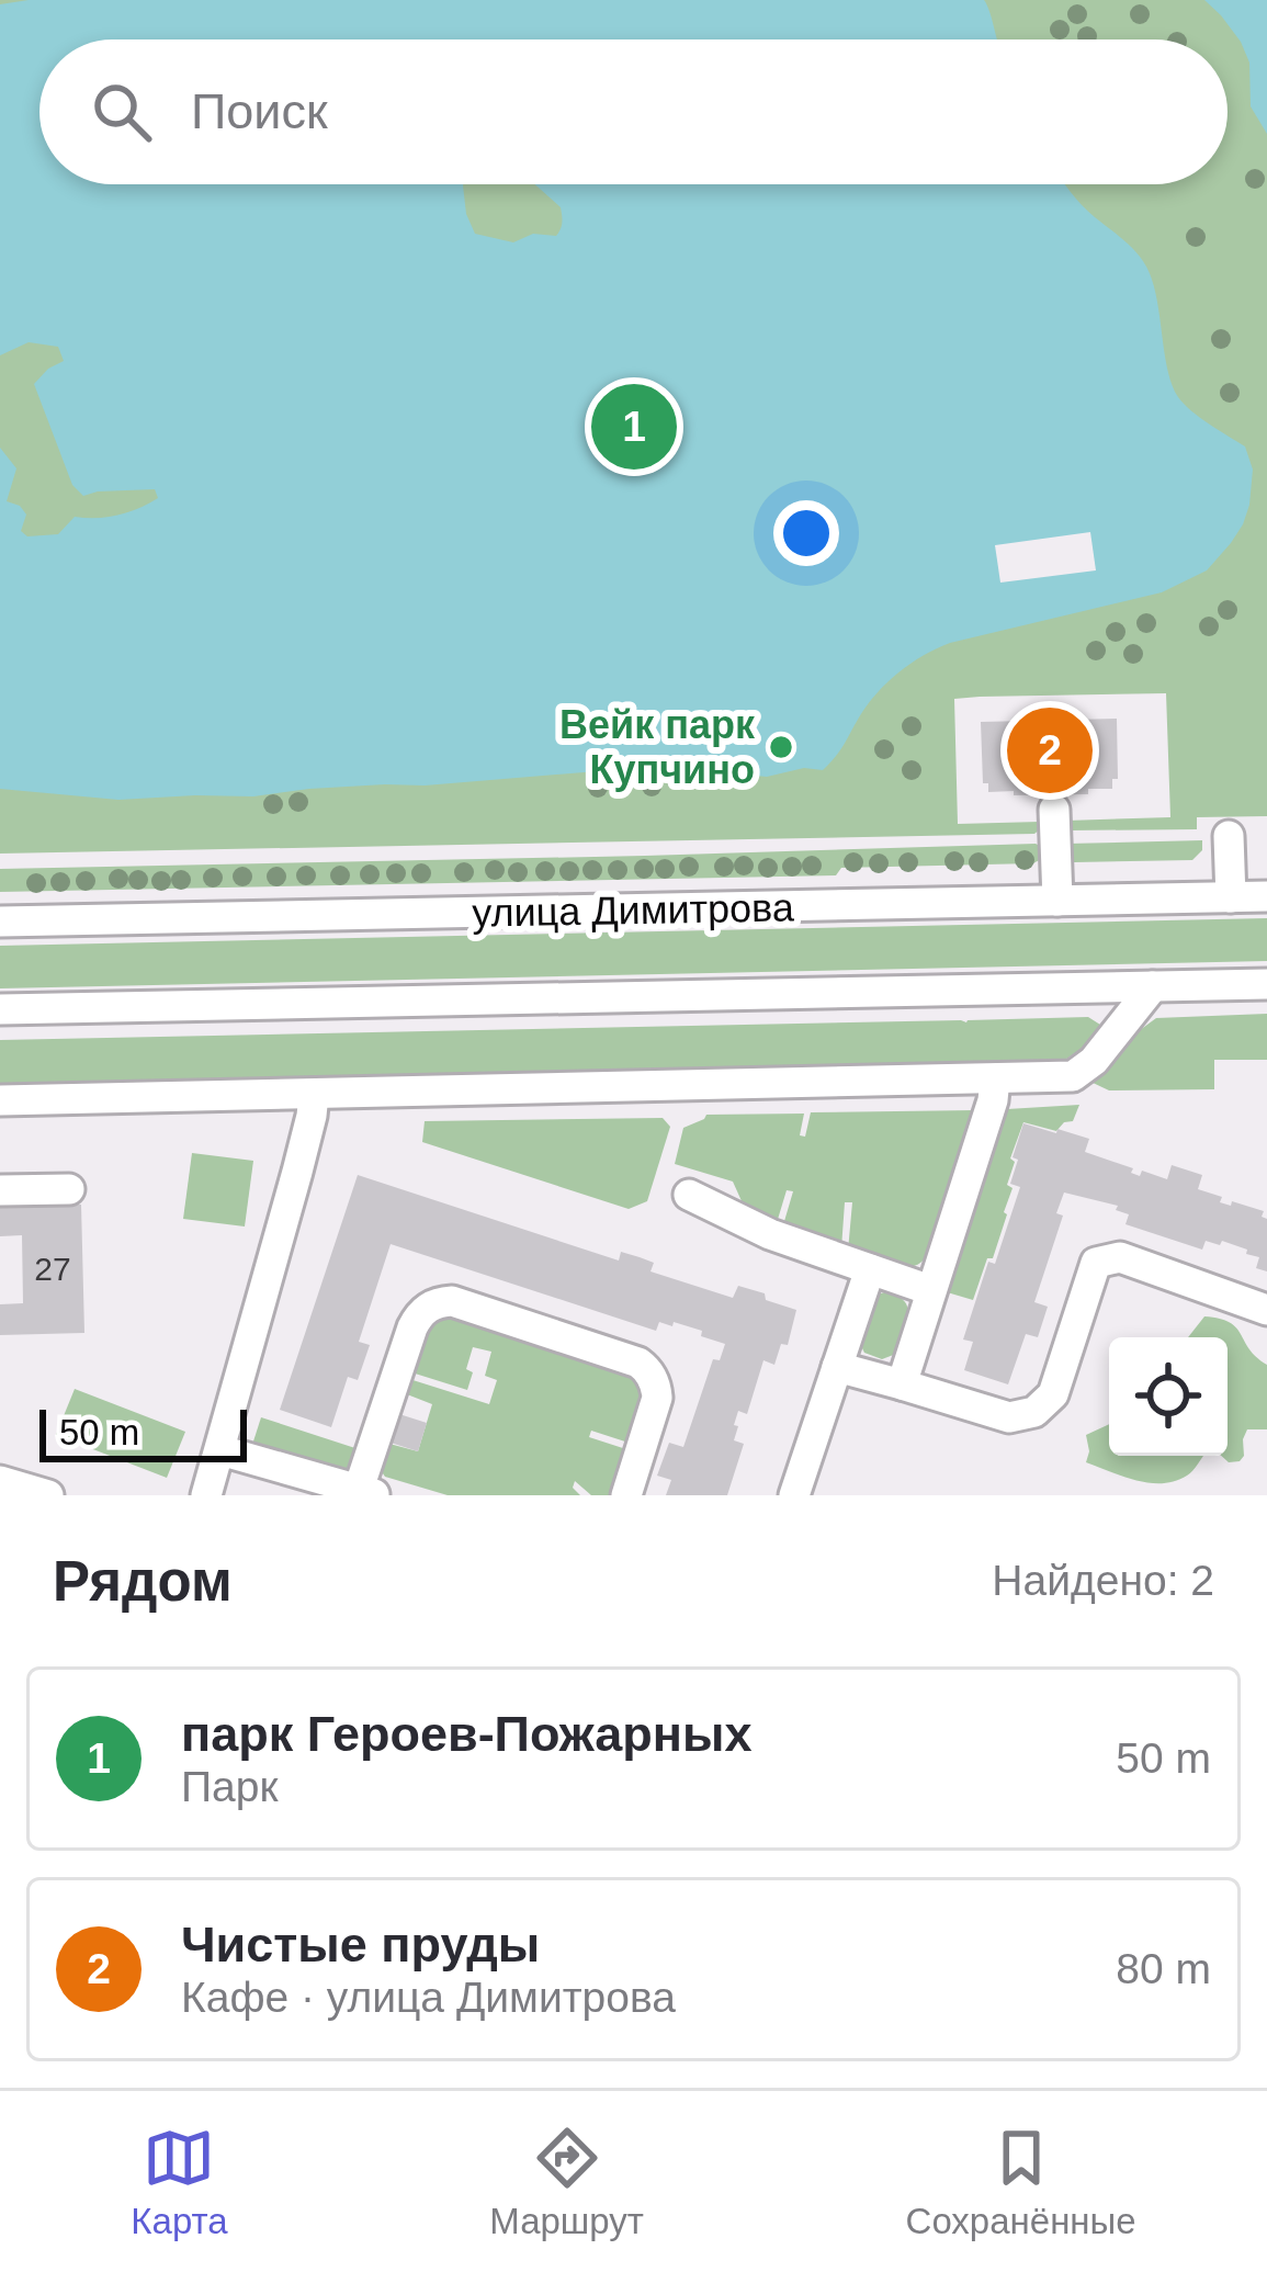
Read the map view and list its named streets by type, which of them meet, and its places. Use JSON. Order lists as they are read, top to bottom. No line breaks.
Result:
{"streets":{"street":["улица Димитрова"]},"places":["Вейк парк Купчино"],"house_numbers":["27"],"scale_bar":"50 m","page":{"search":"Поиск","pins":["1","2"],"scale":"50 m","heading":["Рядом","Найдено: 2"],"list":[{"mark":"1","name":"парк Героев-Пожарных","note":"Парк","value":"50 m"},{"mark":"2","name":"Чистые пруды","note":"Кафе · улица Димитрова","value":"80 m"}],"nav":["Карта","Маршрут","Сохранённые"]}}
